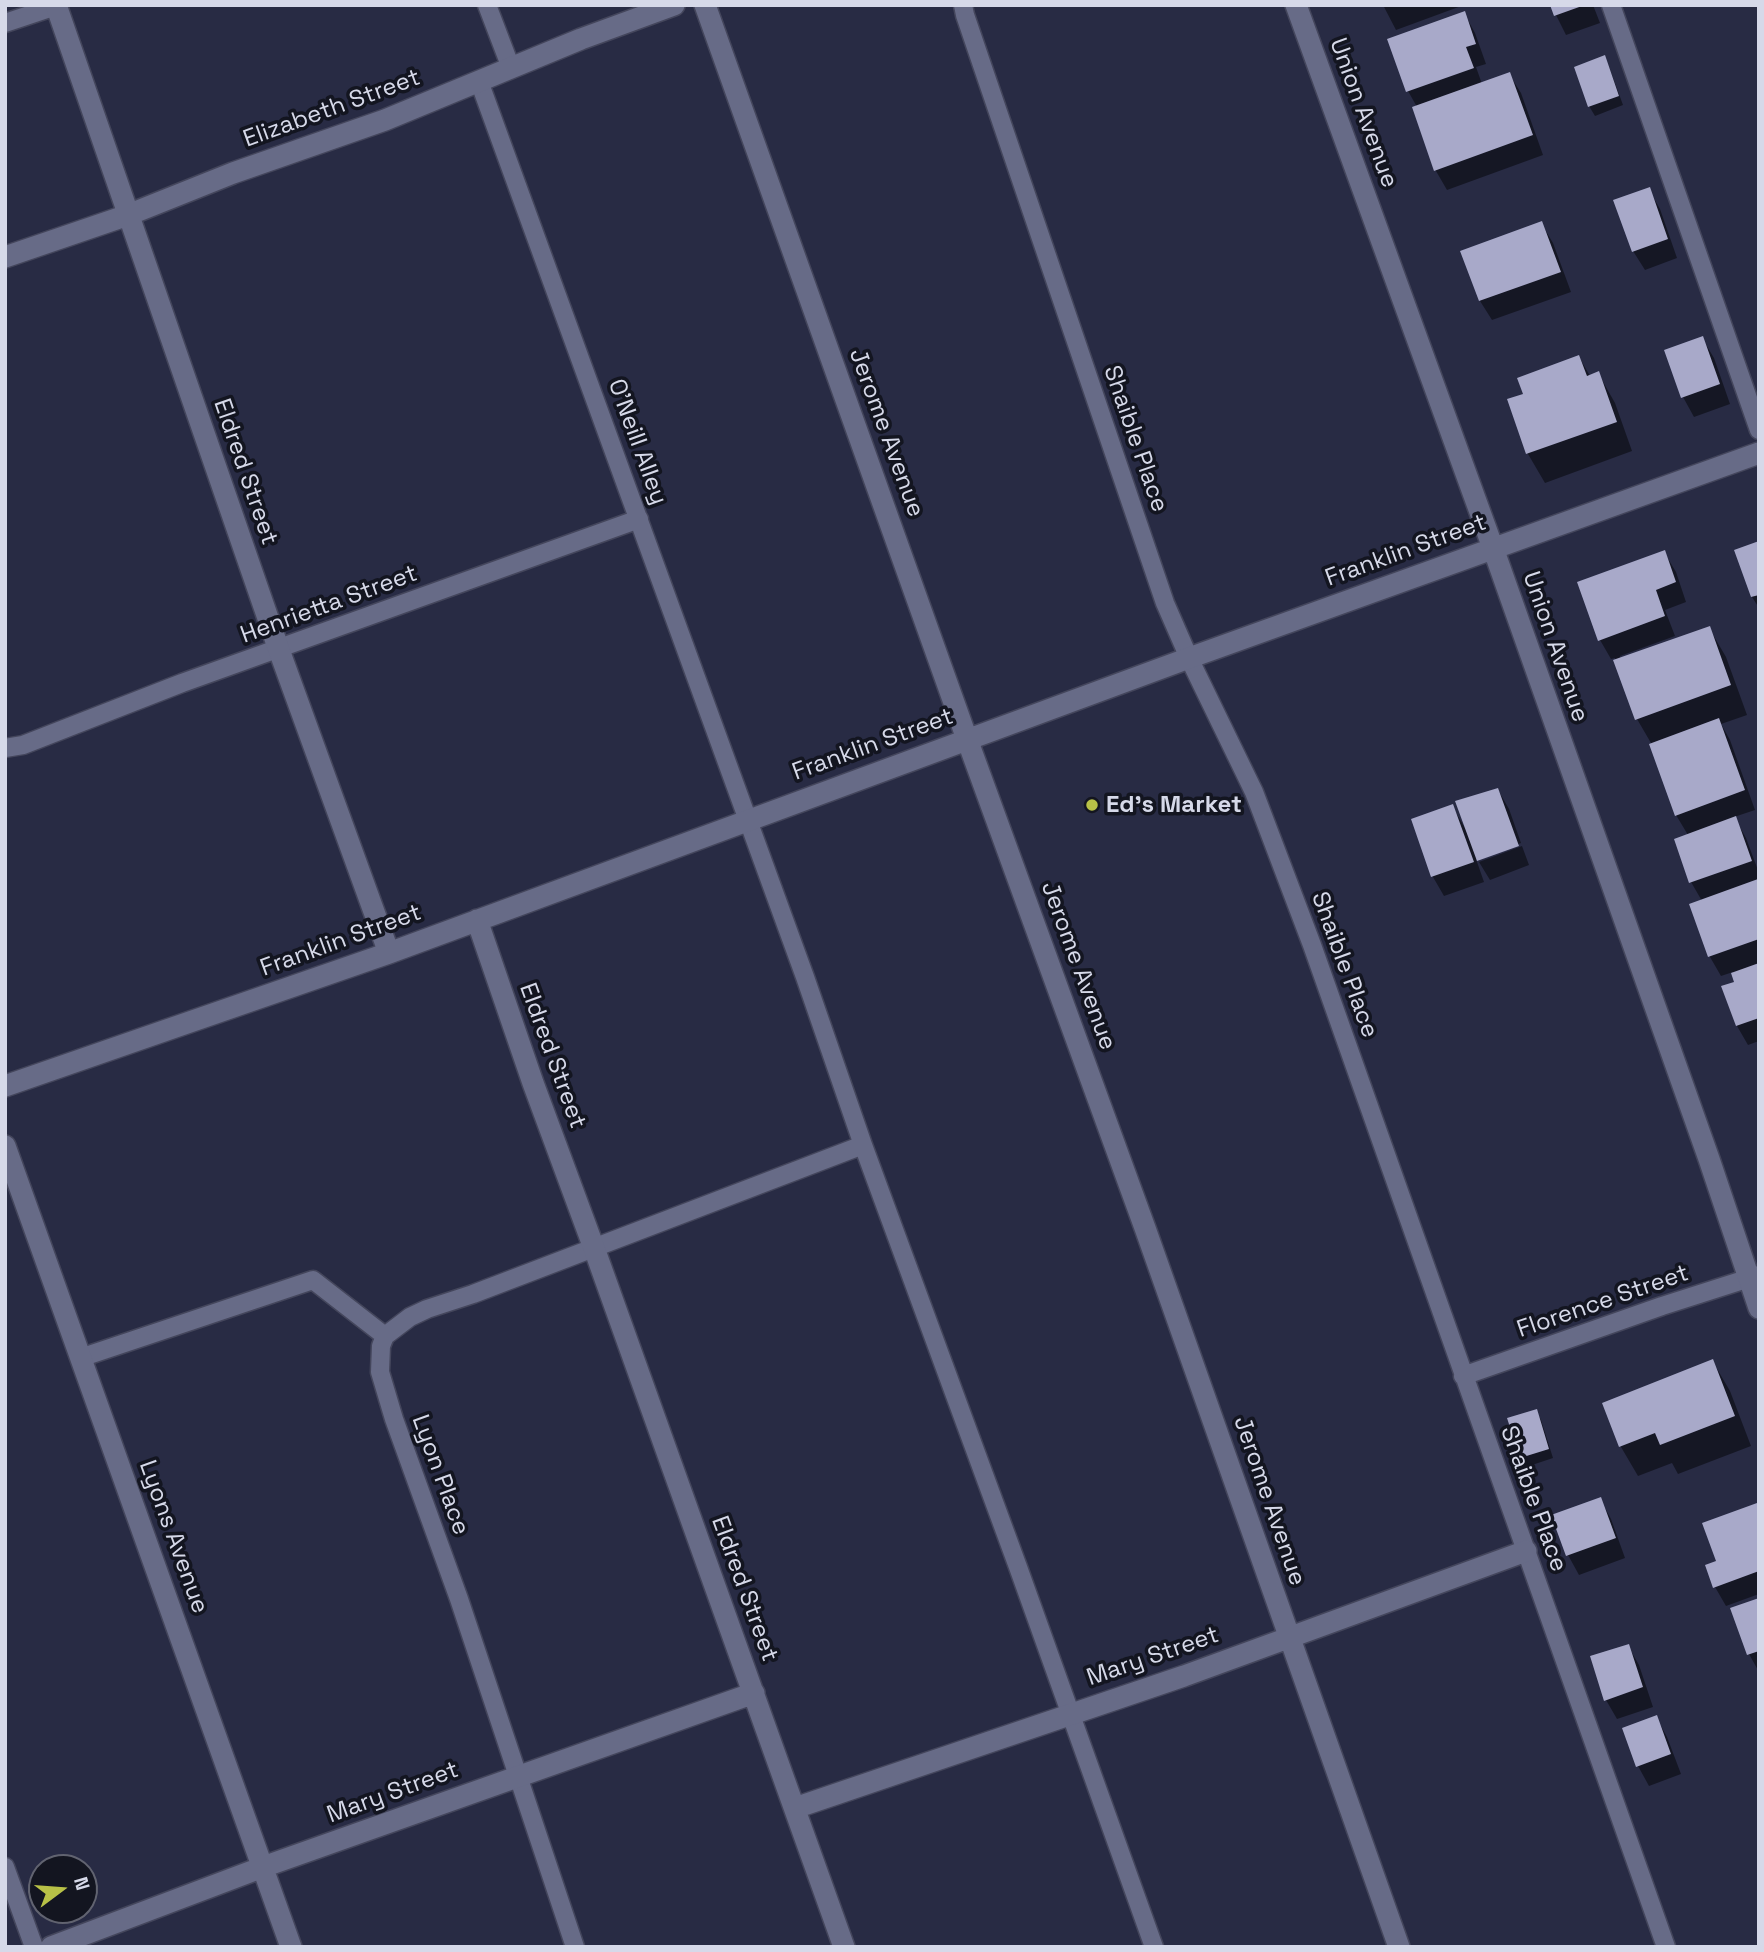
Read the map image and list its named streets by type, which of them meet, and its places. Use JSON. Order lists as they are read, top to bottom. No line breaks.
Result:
{"streets":{"street":["Elizabeth Street","Union Avenue","Jerome Avenue","Eldred Street","Franklin Street","Lyons Avenue","Mary Street"],"lane":["Shaible Place","O'Neill Alley","Henrietta Street","Florence Street","Lyon Place"]},"crossings":[["Elizabeth Street","O'Neill Alley"],["Elizabeth Street","Eldred Street"],["Union Avenue","Franklin Street"],["Union Avenue","Florence Street"],["Jerome Avenue","Franklin Street"],["Jerome Avenue","Mary Street"],["Shaible Place","Franklin Street"],["Shaible Place","Florence Street"],["Shaible Place","Mary Street"],["O'Neill Alley","Franklin Street"],["O'Neill Alley","Henrietta Street"],["O'Neill Alley","Mary Street"],["Eldred Street","Franklin Street"],["Eldred Street","Henrietta Street"],["Eldred Street","Mary Street"],["Lyon Place","Mary Street"],["Lyons Avenue","Mary Street"]],"places":["Ed's Market"],"north":"right"}
